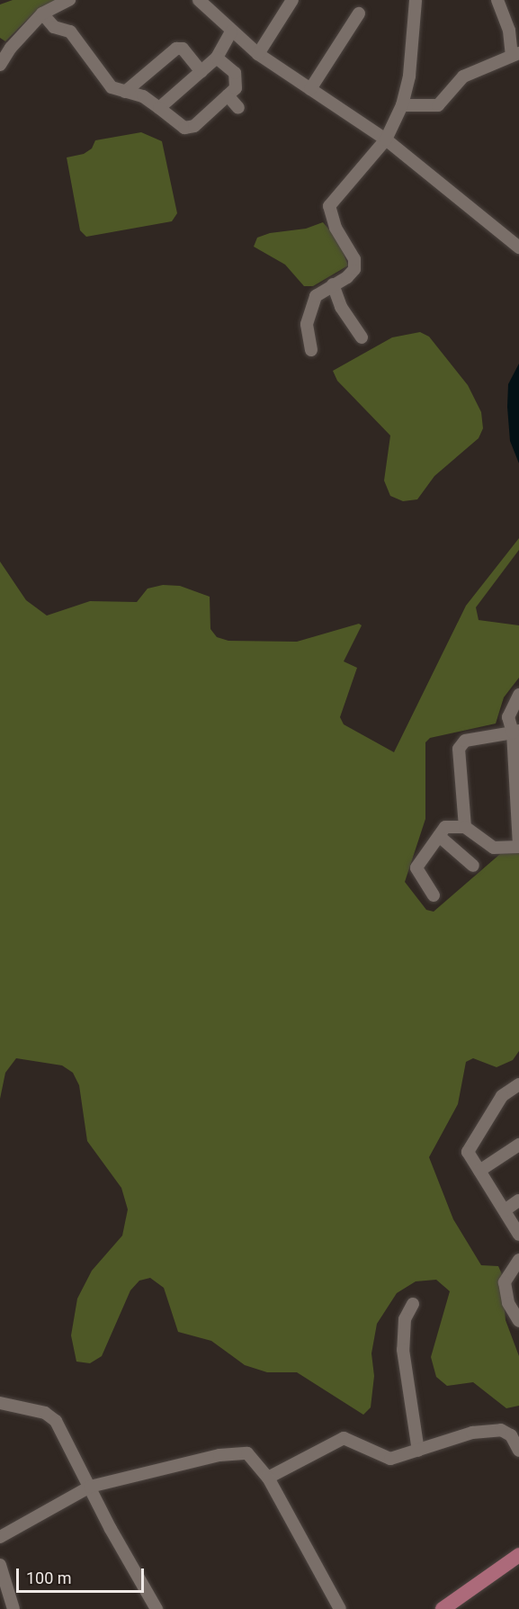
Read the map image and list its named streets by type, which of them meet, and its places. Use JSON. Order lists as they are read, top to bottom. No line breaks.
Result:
{"scale_bar":"100 m"}
